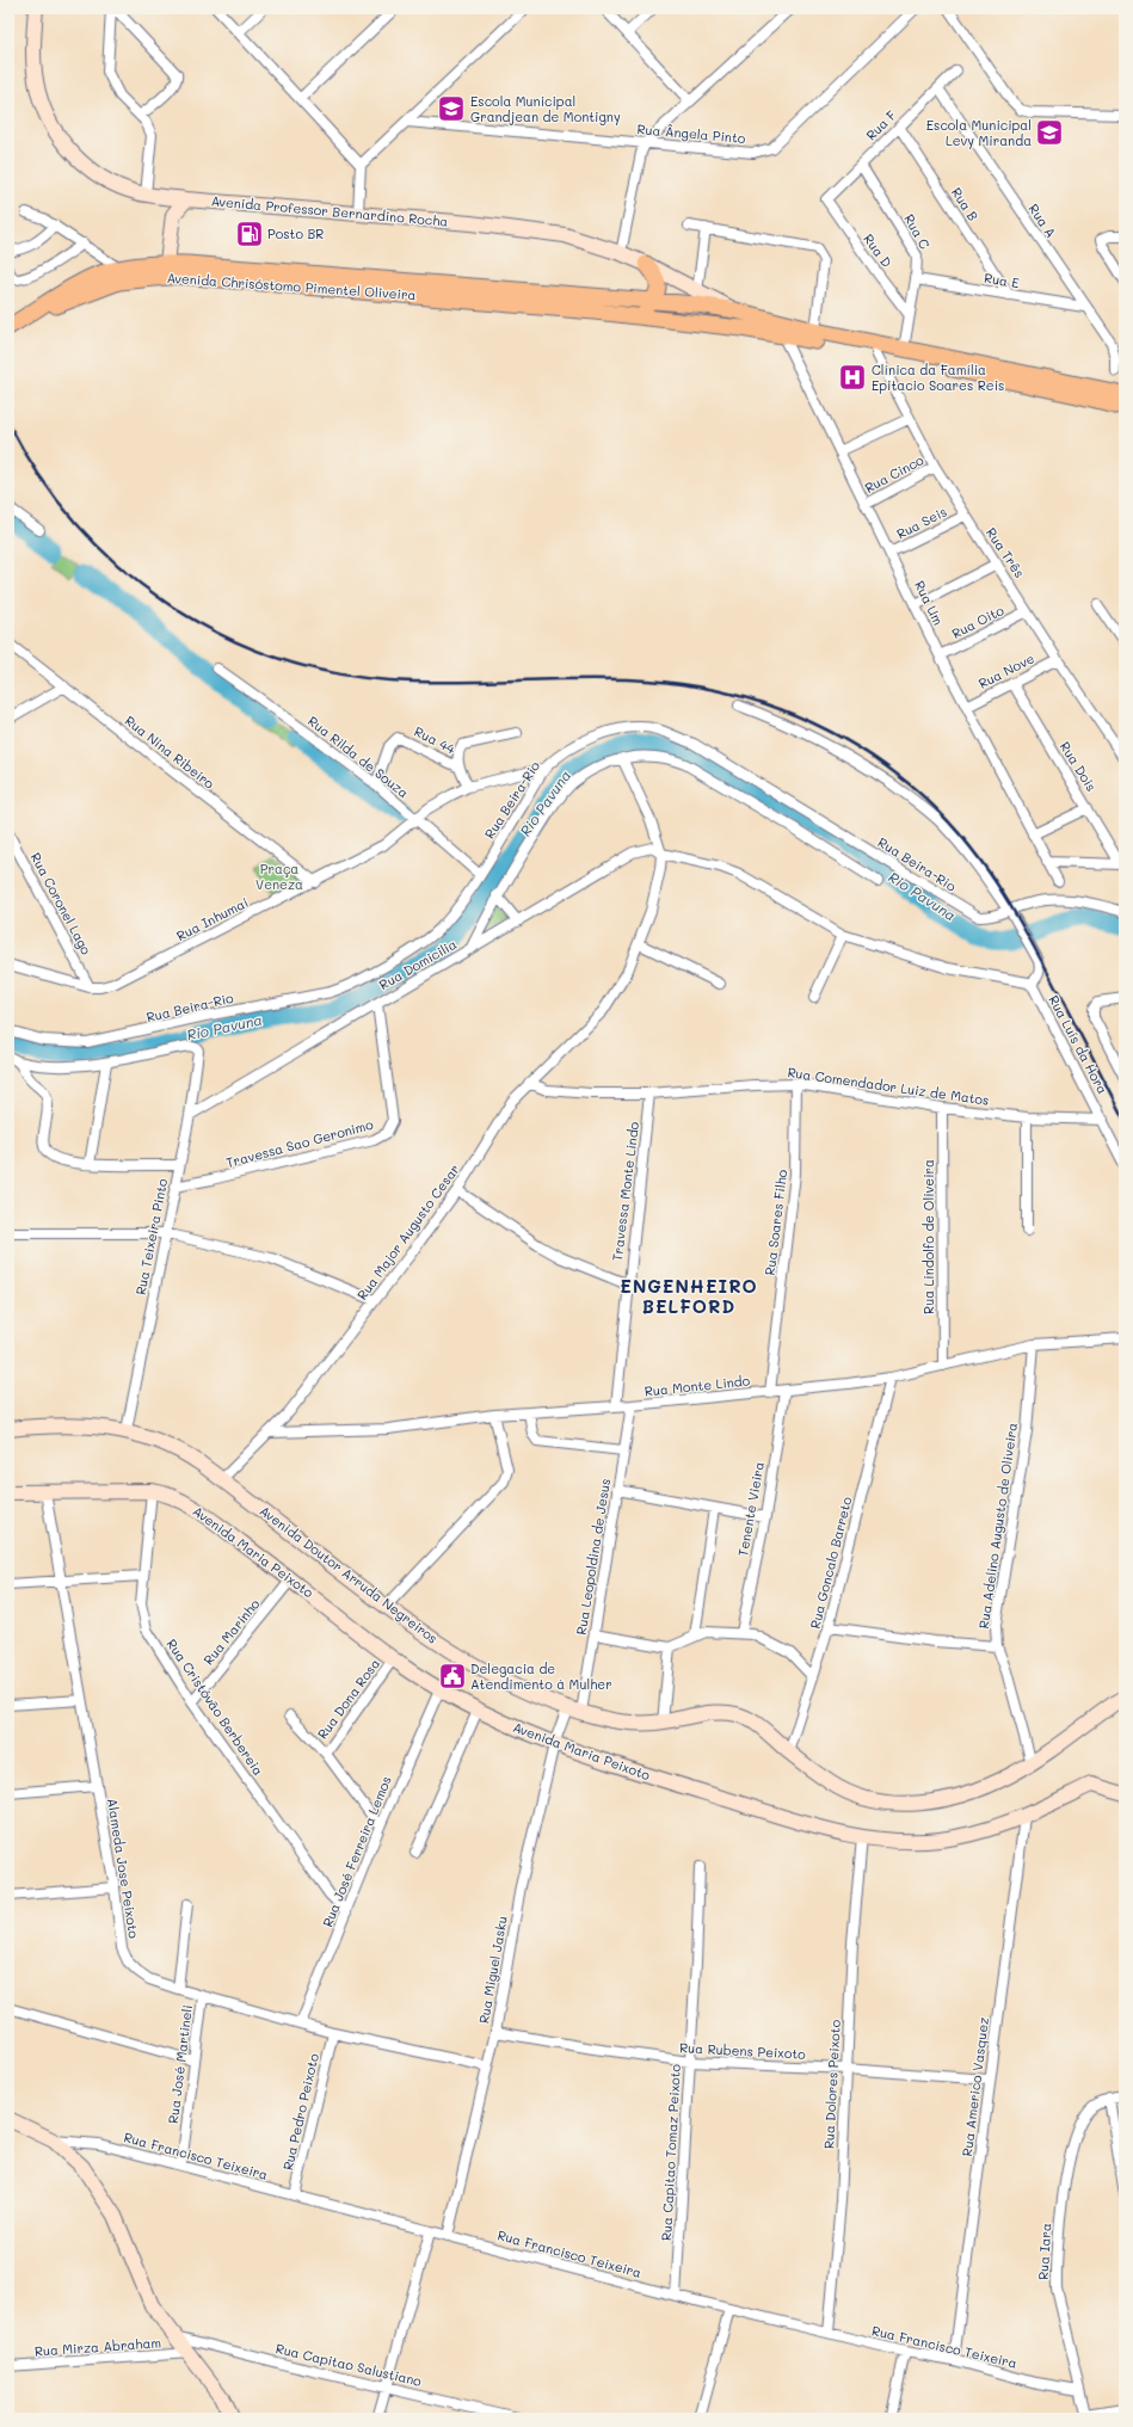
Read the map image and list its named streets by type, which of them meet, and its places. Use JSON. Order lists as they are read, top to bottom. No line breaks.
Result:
{"streets":{"main road":["Avenida Professor Bernardino Rocha","Avenida Chrisóstomo Pimentel Oliveira","Avenida Maria Peixoto","Avenida Doutor Arruda Negreiros"],"street":["Rua F","Rua Ângela Pinto","Rua B","Rua A","Rua C","Rua D","Rua E","Rua Cinco","Rua Seis","Rua Três","Rua Um","Rua Oito","Rua Nove","Rua 44","Rua Nina Ribeiro","Rua Rilda de Souza","Rua Dois","Rua Beira-Rio","Rua Coronel Lago","Rua Inhumaí","Rua Domicilia","Rua Luís da Hora","Rua Comendador Luiz de Matos","Travessa Sao Geronimo","Travessa Monte Lindo","Rua Soares Filho","Rua Major Augusto Cesar","Rua Teixeira Pinto","Rua Lindolfo de Oliveira","Rua Monte Lindo","Tenente Vieira","Rua Adelino Augusto de Oliveira","Rua Leopoldina de Jesus","Rua Goncalo Barreto","Rua Marinho","Rua Dona Rosa","Rua Cristóvão Berbereia","Rua José Ferreira Lemos","Alameda Jose Peixoto","Rua Miguel Jasku","Rua Rubens Peixoto","Rua José Martineli","Rua Dolores Peixoto","Rua Americo Vasquez","Rua Pedro Peixoto","Rua Capitao Tomaz Peixoto","Rua Francisco Teixeira","Rua Iara","Rua Mirza Abraham","Rua Capitao Salustiano"]},"crossings":[["Rua F","Rua B"],["Rua F","Rua A"],["Rua F","Rua C"],["Rua F","Rua D"],["Rua B","Rua E"],["Avenida Professor Bernardino Rocha","Avenida Chrisóstomo Pimentel Oliveira"],["Rua A","Rua E"],["Rua C","Rua D"],["Rua C","Rua E"],["Rua C","Avenida Chrisóstomo Pimentel Oliveira"],["Avenida Chrisóstomo Pimentel Oliveira","Rua Três"],["Avenida Chrisóstomo Pimentel Oliveira","Rua Um"],["Rua Cinco","Rua Três"],["Rua Cinco","Rua Um"],["Rua Seis","Rua Três"],["Rua Seis","Rua Um"],["Rua Três","Rua Oito"],["Rua Três","Rua Nove"],["Rua Um","Rua Oito"],["Rua Um","Rua Nove"],["Rua Nove","Rua Dois"],["Rua 44","Rua Rilda de Souza"],["Rua Nina Ribeiro","Rua Inhumaí"],["Rua Rilda de Souza","Rua Beira-Rio"],["Rua Rilda de Souza","Rua Inhumaí"],["Rua Beira-Rio","Rua Inhumaí"],["Rua Coronel Lago","Rua Inhumaí"],["Rua Domicilia","Rua Luís da Hora"],["Rua Domicilia","Travessa Sao Geronimo"],["Rua Domicilia","Rua Major Augusto Cesar"],["Rua Domicilia","Rua Teixeira Pinto"],["Rua Luís da Hora","Rua Comendador Luiz de Matos"],["Rua Comendador Luiz de Matos","Travessa Monte Lindo"],["Rua Comendador Luiz de Matos","Rua Soares Filho"],["Rua Comendador Luiz de Matos","Rua Major Augusto Cesar"],["Rua Comendador Luiz de Matos","Rua Lindolfo de Oliveira"],["Travessa Sao Geronimo","Rua Teixeira Pinto"],["Travessa Monte Lindo","Rua Monte Lindo"],["Rua Soares Filho","Rua Monte Lindo"],["Rua Major Augusto Cesar","Rua Monte Lindo"],["Rua Major Augusto Cesar","Avenida Doutor Arruda Negreiros"],["Rua Teixeira Pinto","Avenida Doutor Arruda Negreiros"],["Rua Lindolfo de Oliveira","Rua Monte Lindo"],["Rua Monte Lindo","Tenente Vieira"],["Rua Monte Lindo","Rua Adelino Augusto de Oliveira"],["Rua Monte Lindo","Rua Leopoldina de Jesus"],["Rua Monte Lindo","Rua Goncalo Barreto"],["Rua Adelino Augusto de Oliveira","Avenida Doutor Arruda Negreiros"],["Avenida Maria Peixoto","Rua Marinho"],["Avenida Maria Peixoto","Rua Dona Rosa"],["Avenida Maria Peixoto","Rua Cristóvão Berbereia"],["Avenida Maria Peixoto","Rua José Ferreira Lemos"],["Avenida Maria Peixoto","Alameda Jose Peixoto"],["Avenida Maria Peixoto","Rua Miguel Jasku"],["Avenida Maria Peixoto","Rua Dolores Peixoto"],["Avenida Maria Peixoto","Rua Americo Vasquez"],["Rua Leopoldina de Jesus","Avenida Doutor Arruda Negreiros"],["Rua Goncalo Barreto","Avenida Doutor Arruda Negreiros"],["Avenida Doutor Arruda Negreiros","Rua Miguel Jasku"],["Rua Marinho","Rua Cristóvão Berbereia"],["Rua Cristóvão Berbereia","Rua José Ferreira Lemos"],["Rua José Ferreira Lemos","Alameda Jose Peixoto"],["Alameda Jose Peixoto","Rua Miguel Jasku"],["Alameda Jose Peixoto","Rua José Martineli"],["Alameda Jose Peixoto","Rua Pedro Peixoto"],["Rua Miguel Jasku","Rua Rubens Peixoto"],["Rua Miguel Jasku","Rua Francisco Teixeira"],["Rua Rubens Peixoto","Rua Dolores Peixoto"],["Rua Rubens Peixoto","Rua Americo Vasquez"],["Rua Rubens Peixoto","Rua Capitao Tomaz Peixoto"],["Rua José Martineli","Rua Francisco Teixeira"],["Rua Dolores Peixoto","Rua Francisco Teixeira"],["Rua Americo Vasquez","Rua Francisco Teixeira"],["Rua Pedro Peixoto","Rua Francisco Teixeira"],["Rua Capitao Tomaz Peixoto","Rua Francisco Teixeira"],["Rua Francisco Teixeira","Rua Iara"]],"districts":["ENGENHEIRO BELFORD"],"water":["Rio Pavuna"],"parks":["Praça Veneza"],"places":{"school or university":["Escola Municipal Grandjean de Montigny","Escola Municipal Levy Miranda"],"fuel station":["Posto BR"],"hospital":["Clínica da Família Epitacio Soares Reis"],"public building":["Delegacia de Atendimento à Mulher"]}}
